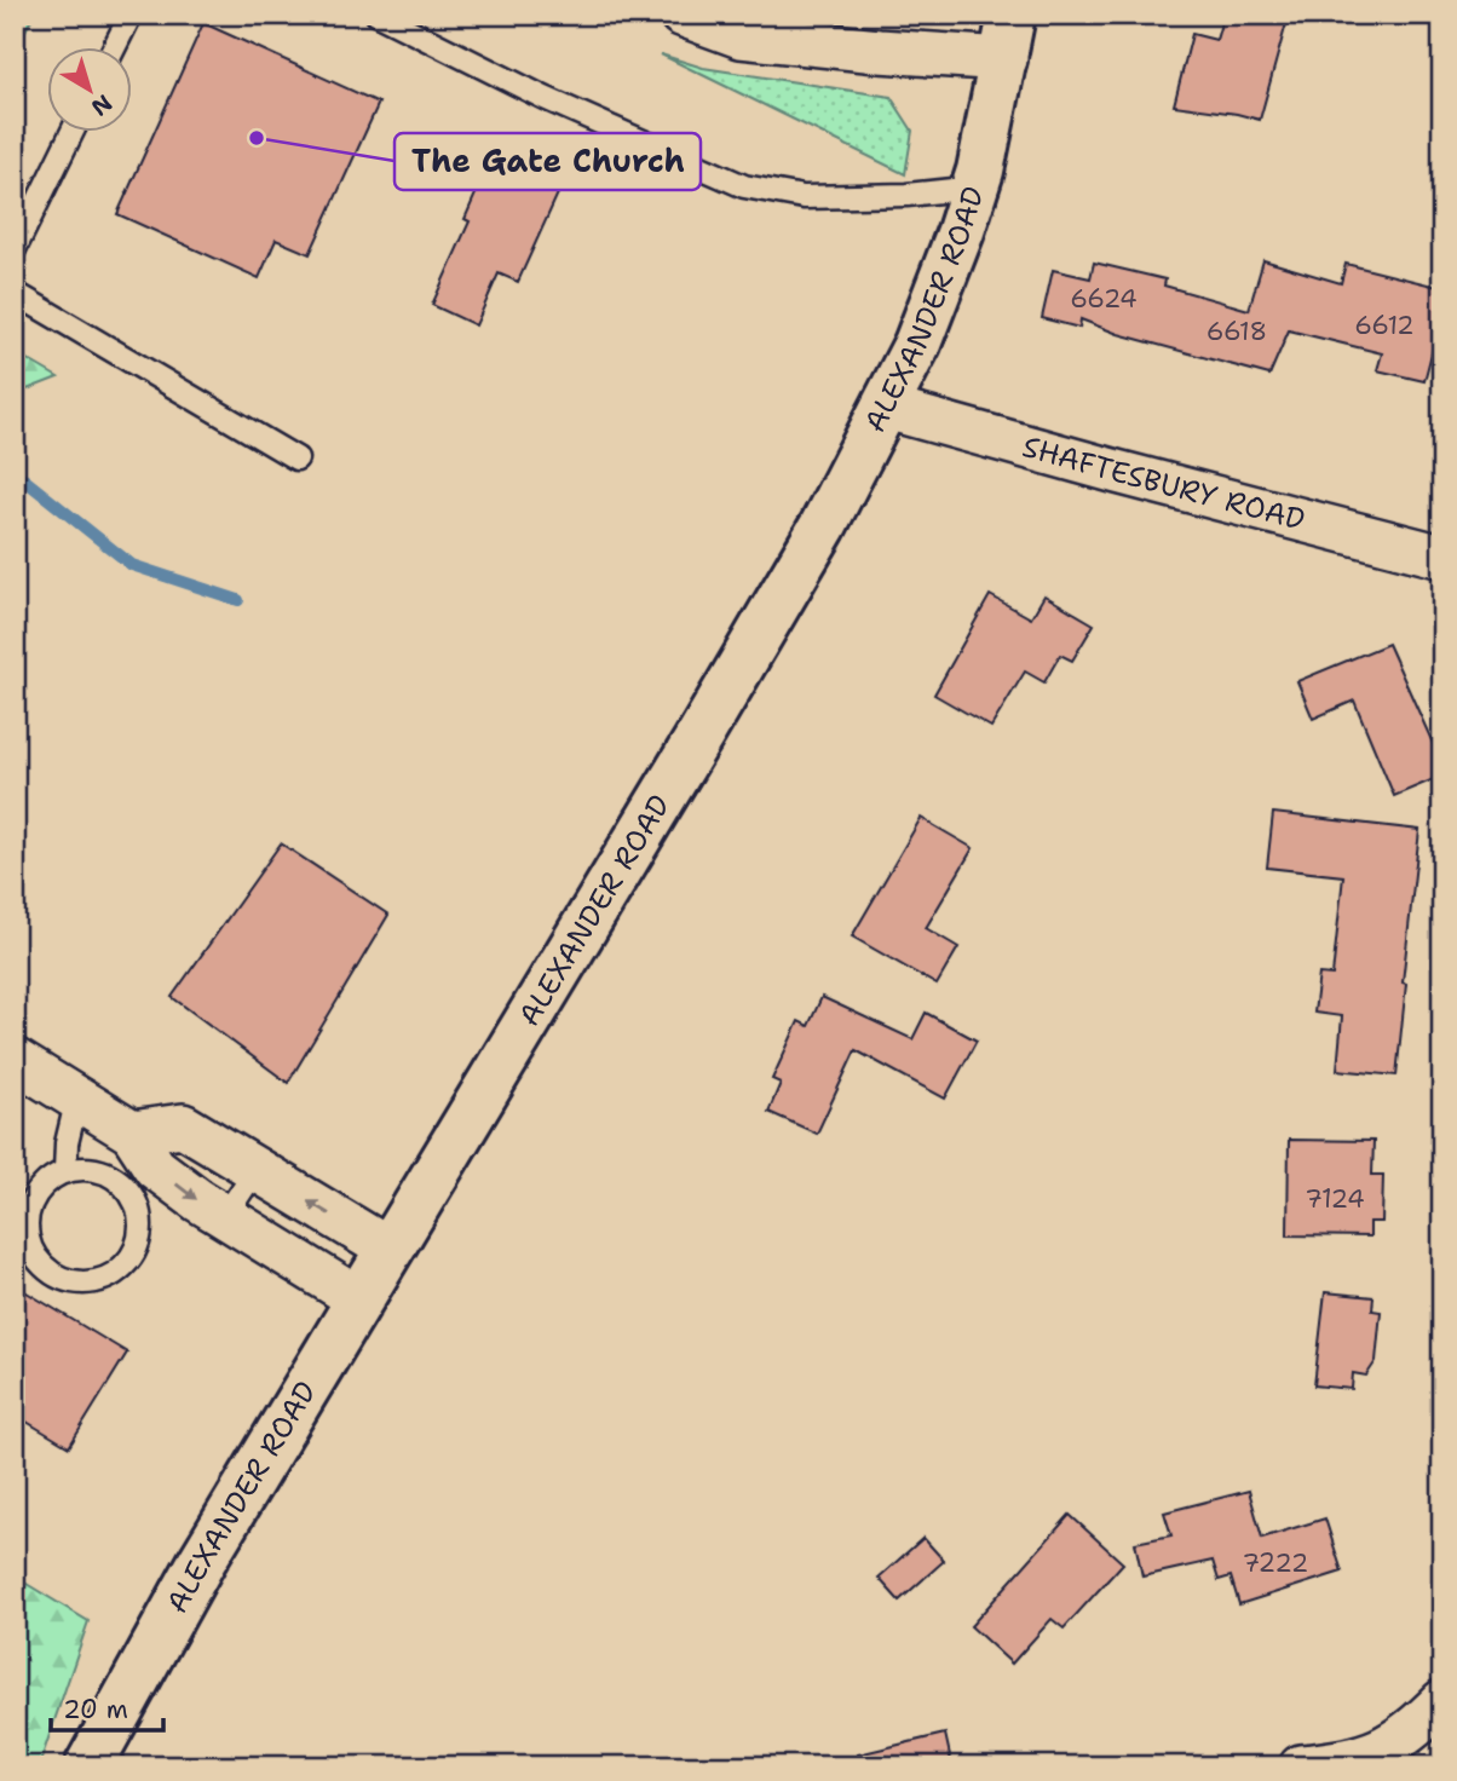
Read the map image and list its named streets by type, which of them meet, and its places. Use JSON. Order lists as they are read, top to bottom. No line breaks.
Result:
{"streets":{"street":["ALEXANDER ROAD","SHAFTESBURY ROAD"]},"crossings":[["ALEXANDER ROAD","SHAFTESBURY ROAD"]],"places":["The Gate Church"],"house_numbers":["6624","6612","6618","7124","7222"],"scale_bar":"20 m","north":"bottom right"}
